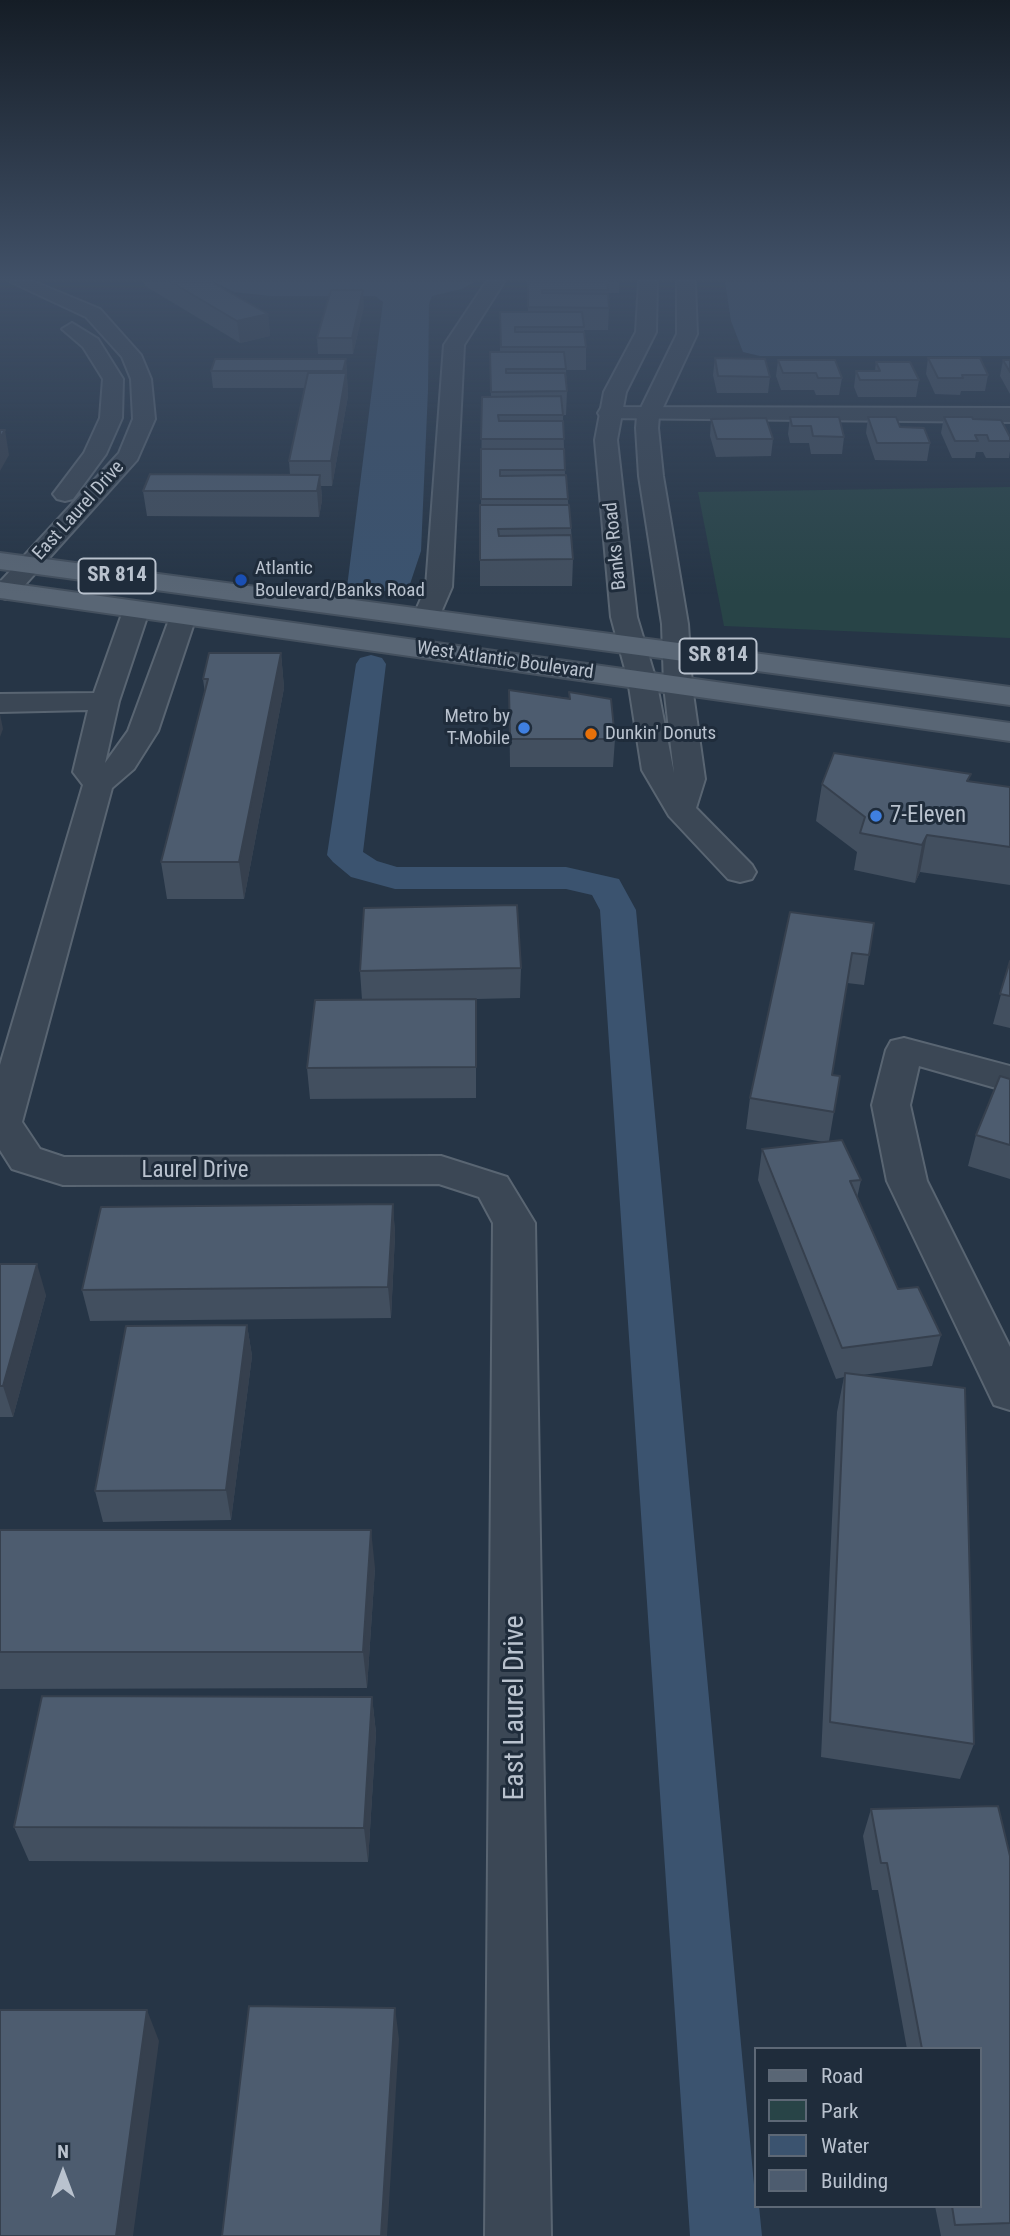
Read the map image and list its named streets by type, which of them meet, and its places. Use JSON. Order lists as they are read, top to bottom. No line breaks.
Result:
{"streets":{"main road":["SR 814","West Atlantic Boulevard"],"street":["East Laurel Drive","Banks Road","Laurel Drive"]},"crossings":[["East Laurel Drive","West Atlantic Boulevard"],["East Laurel Drive","Laurel Drive"],["Banks Road","West Atlantic Boulevard"],["West Atlantic Boulevard","Laurel Drive"]],"places":["Atlantic Boulevard/Banks Road","Metro by T-Mobile","Dunkin' Donuts","7-Eleven"],"legend":["Road","Park","Water","Building"],"north":"top"}
